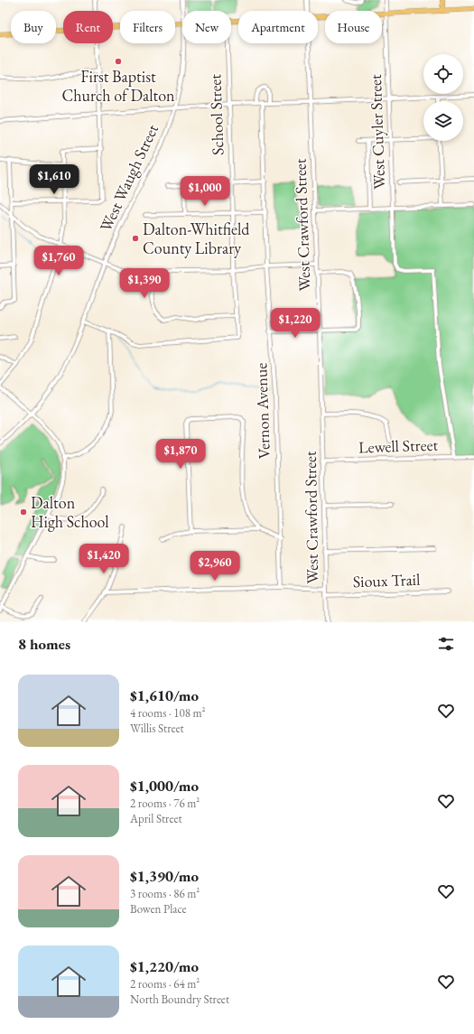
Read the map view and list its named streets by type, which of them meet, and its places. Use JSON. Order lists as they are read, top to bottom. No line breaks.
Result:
{"streets":{"street":["School Street","West Cuyler Street","West Waugh Street","West Crawford Street","Vernon Avenue","Lewell Street","Sioux Trail"]},"crossings":[["West Cuyler Street","Lewell Street"],["West Crawford Street","Lewell Street"],["West Crawford Street","Sioux Trail"]],"places":["First Baptist Church of Dalton","Dalton-Whitfield County Library","Dalton High School"],"page":{"chip":["Buy","Rent","Filters","New","Apartment","House"],"price":["$1,610","$1,000","$1,760","$1,390","$1,220","$1,870","$1,420","$2,960"],"heading":"8 homes","list":[{"name":"$1,610/mo","note":"4 rooms · 108 m² · Willis Street"},{"name":"$1,000/mo","note":"2 rooms · 76 m² · April Street"},{"name":"$1,390/mo","note":"3 rooms · 86 m² · Bowen Place"},{"name":"$1,220/mo","note":"2 rooms · 64 m² · North Boundry Street"}]}}
